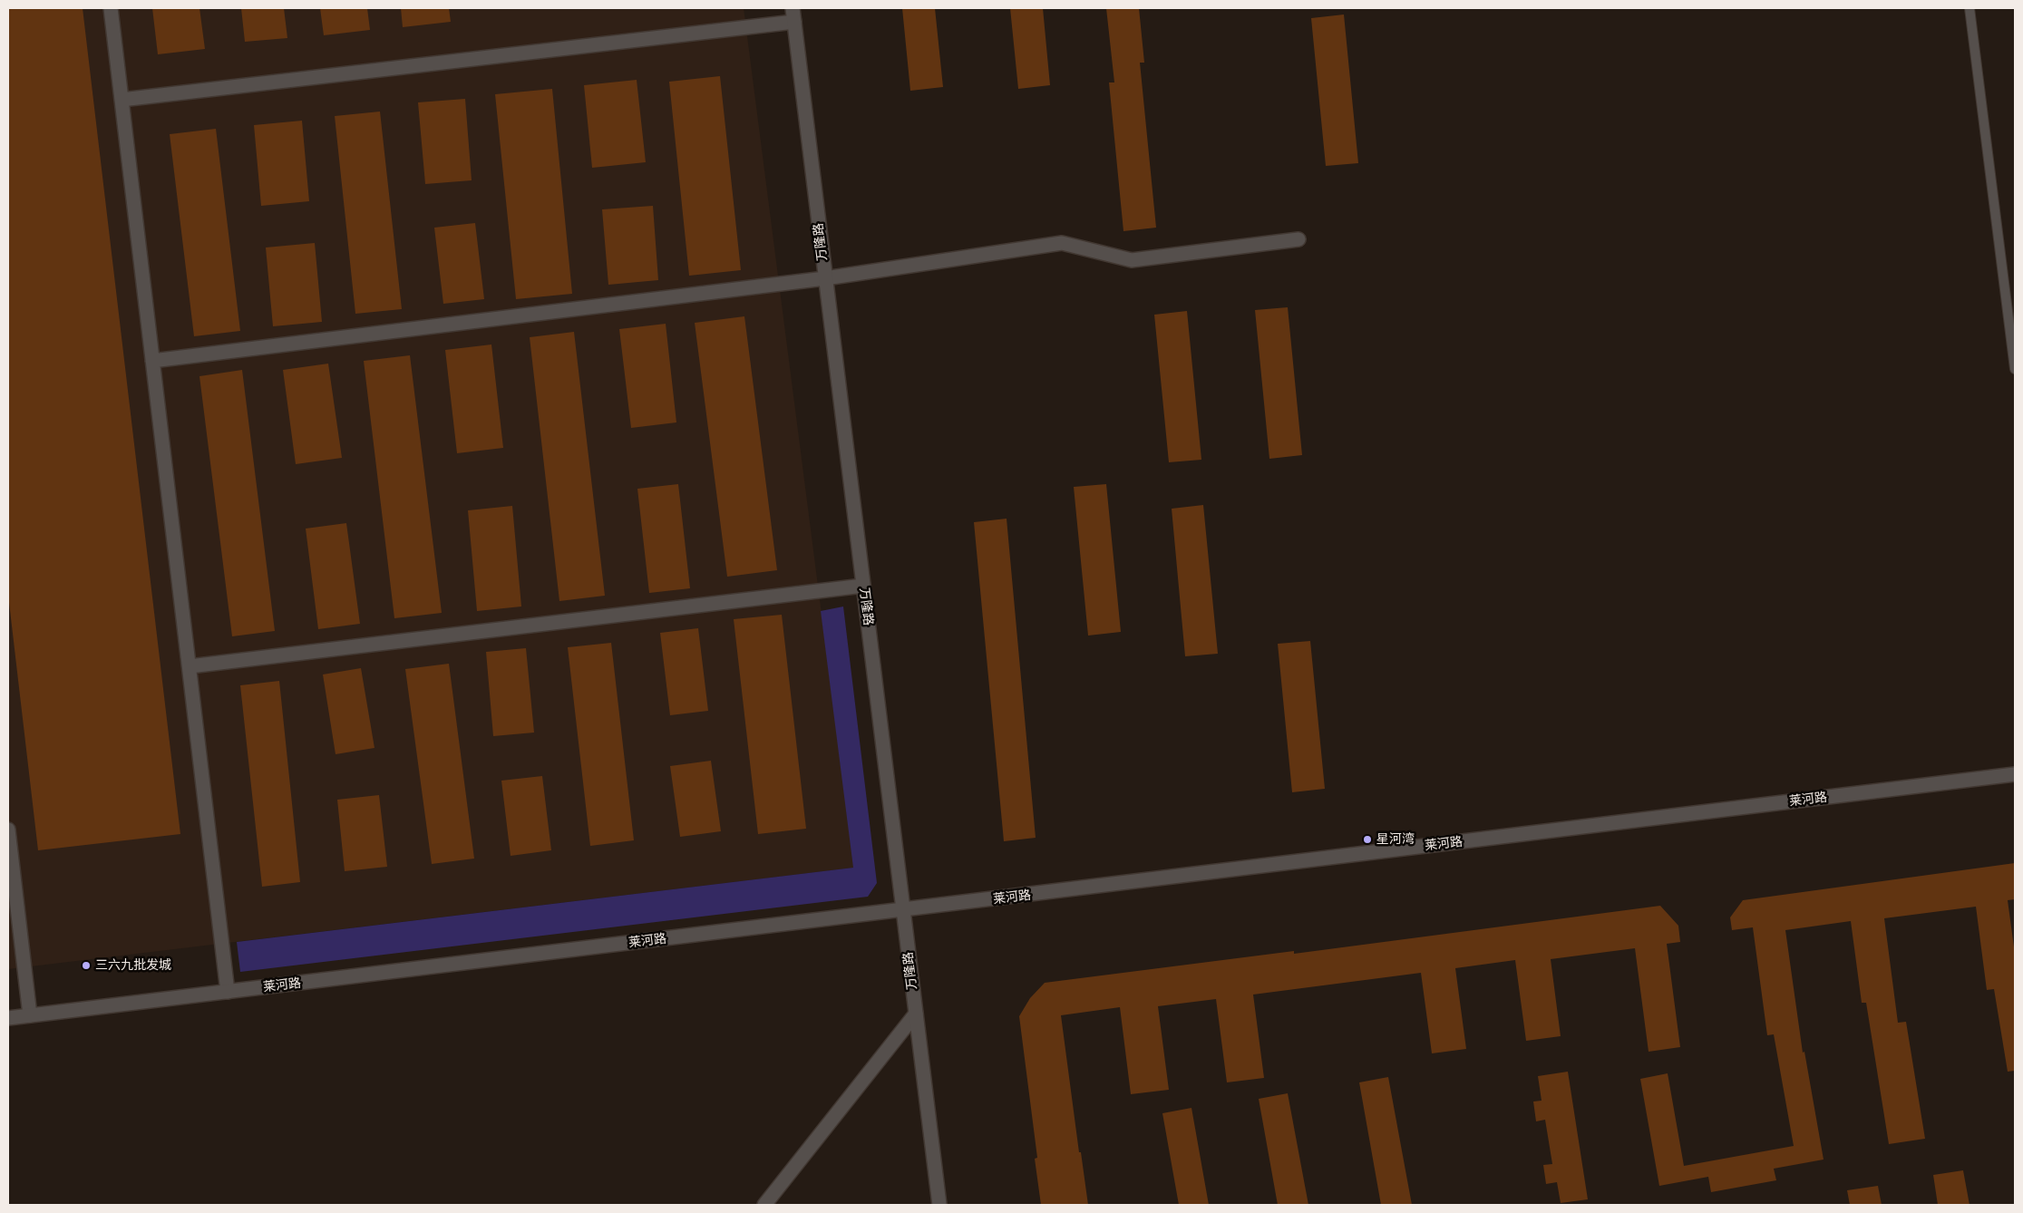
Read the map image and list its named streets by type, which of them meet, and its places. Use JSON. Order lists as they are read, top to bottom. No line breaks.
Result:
{"streets":{"street":["万隆路","莱河路"]},"crossings":[["万隆路","莱河路"]],"places":["星河湾","三六九批发城"]}
